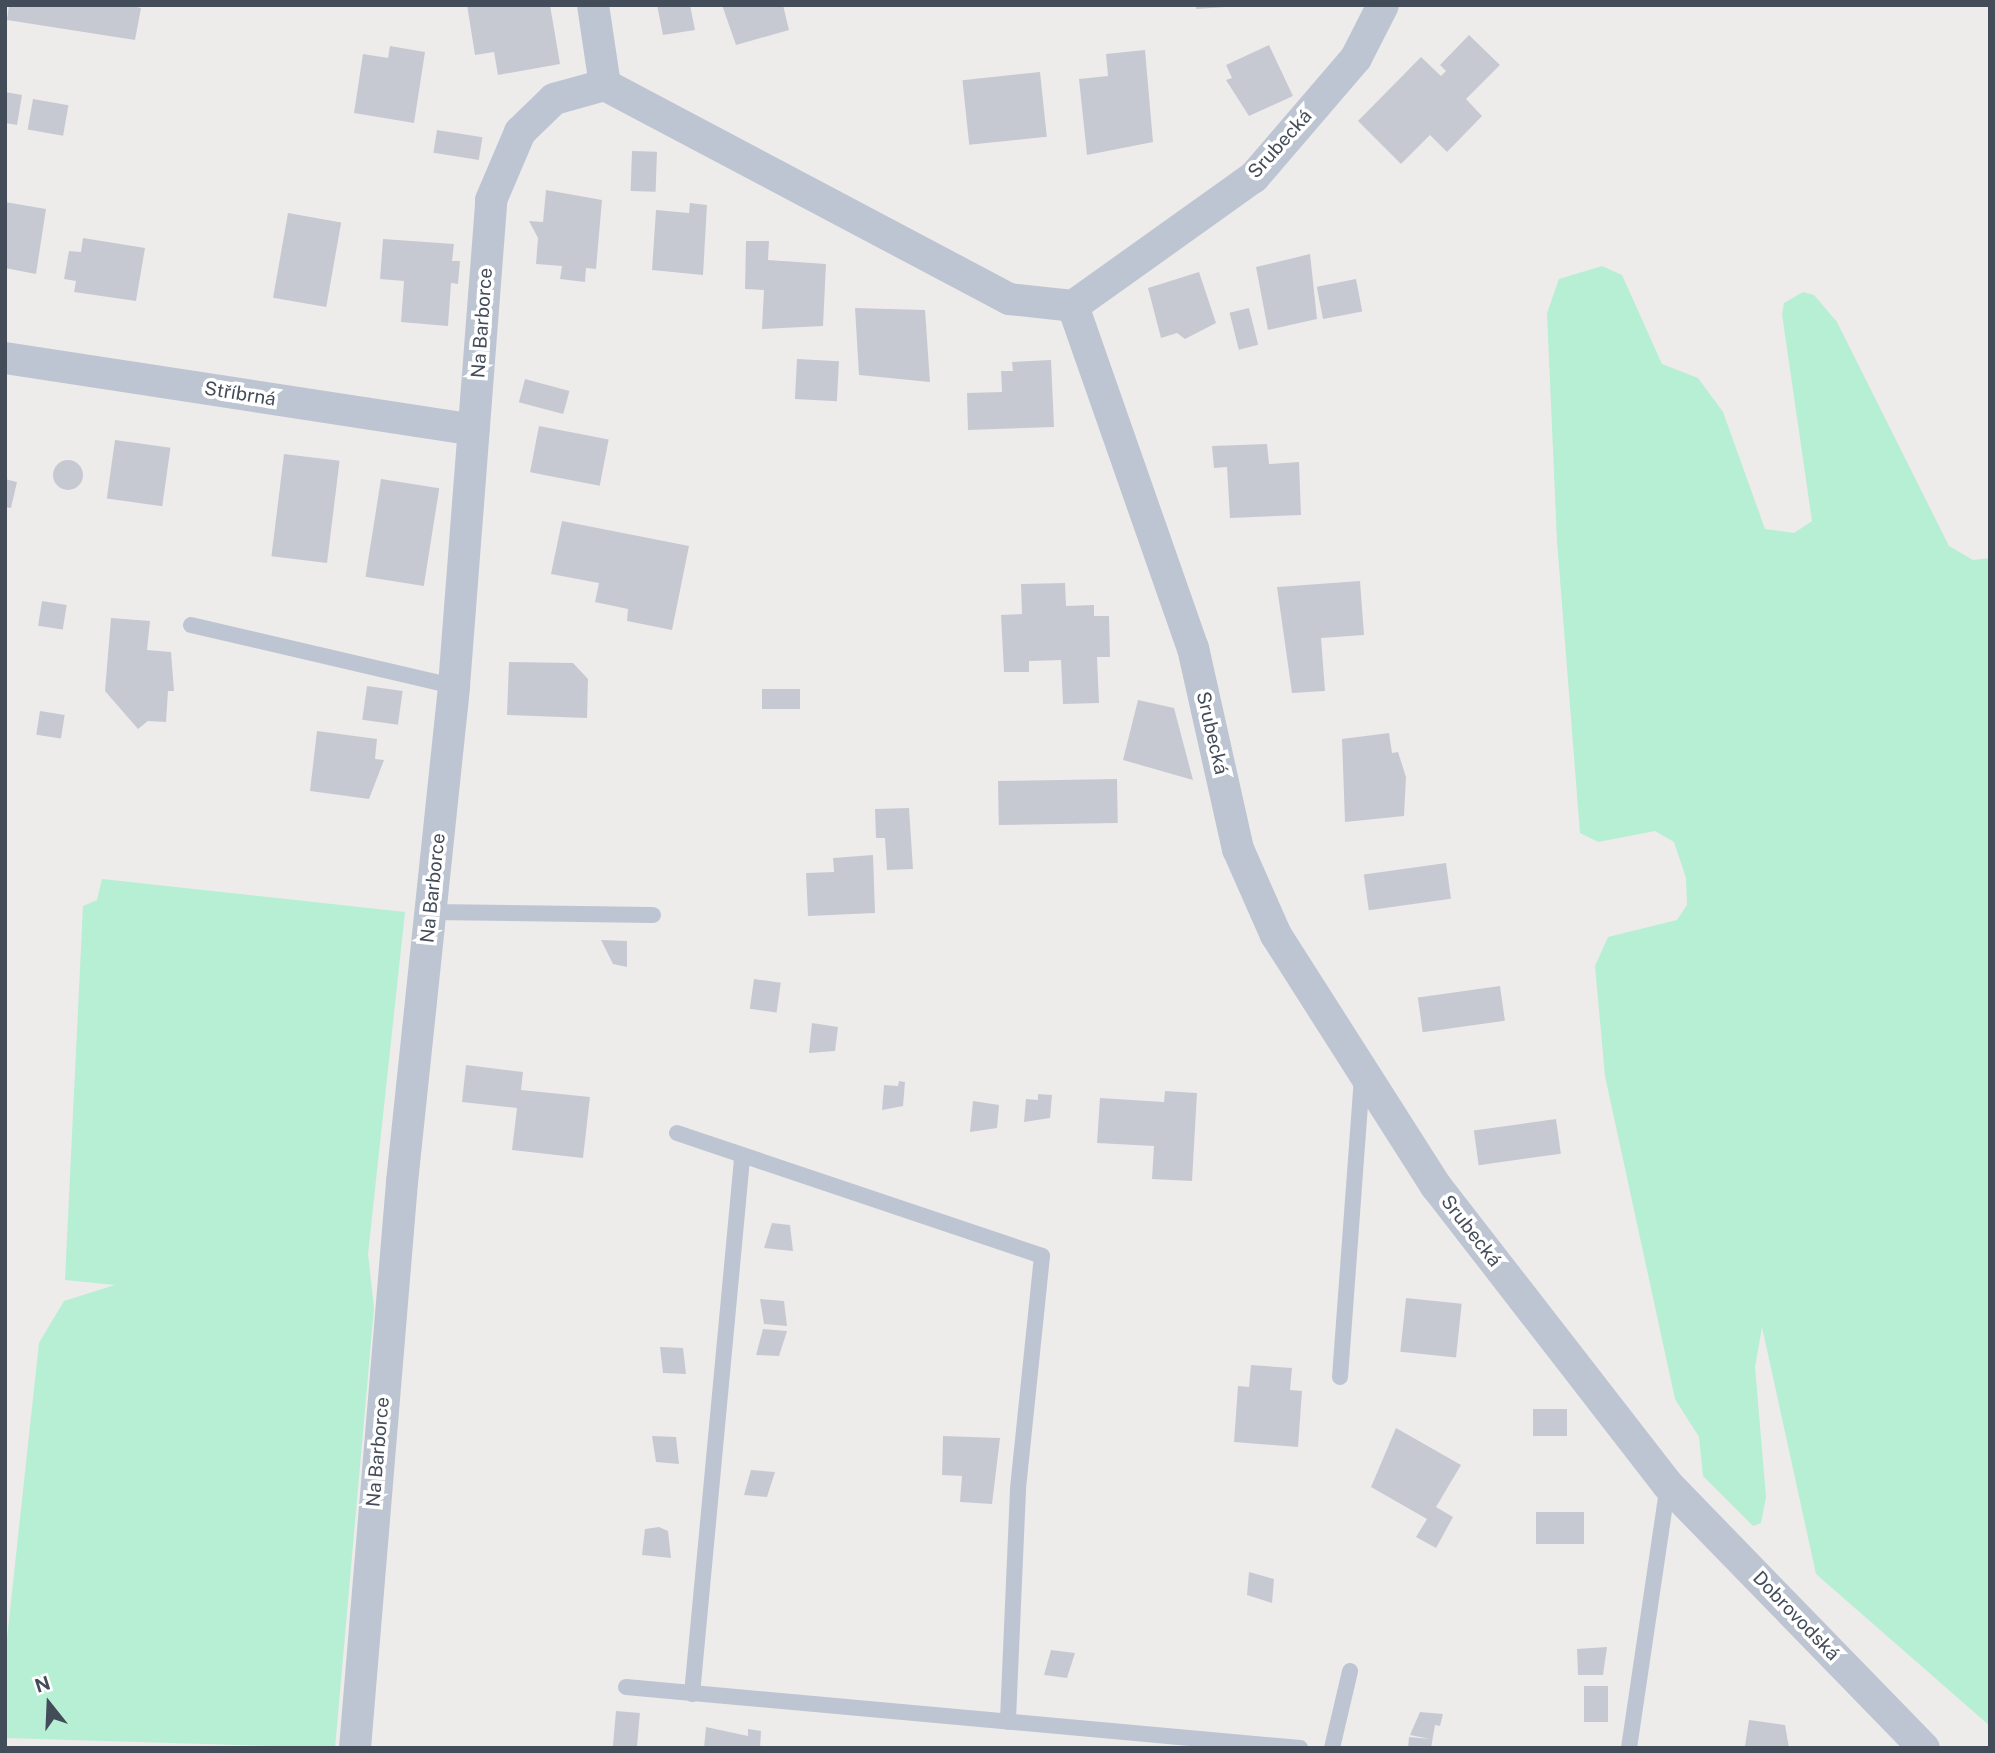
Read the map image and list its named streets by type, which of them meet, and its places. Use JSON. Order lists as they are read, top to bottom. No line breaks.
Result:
{"streets":{"street":["Srubecká","Na Barborce","Stříbrná","Dobrovodská"]},"crossings":[["Srubecká","Dobrovodská"],["Na Barborce","Stříbrná"]],"north":"top"}
